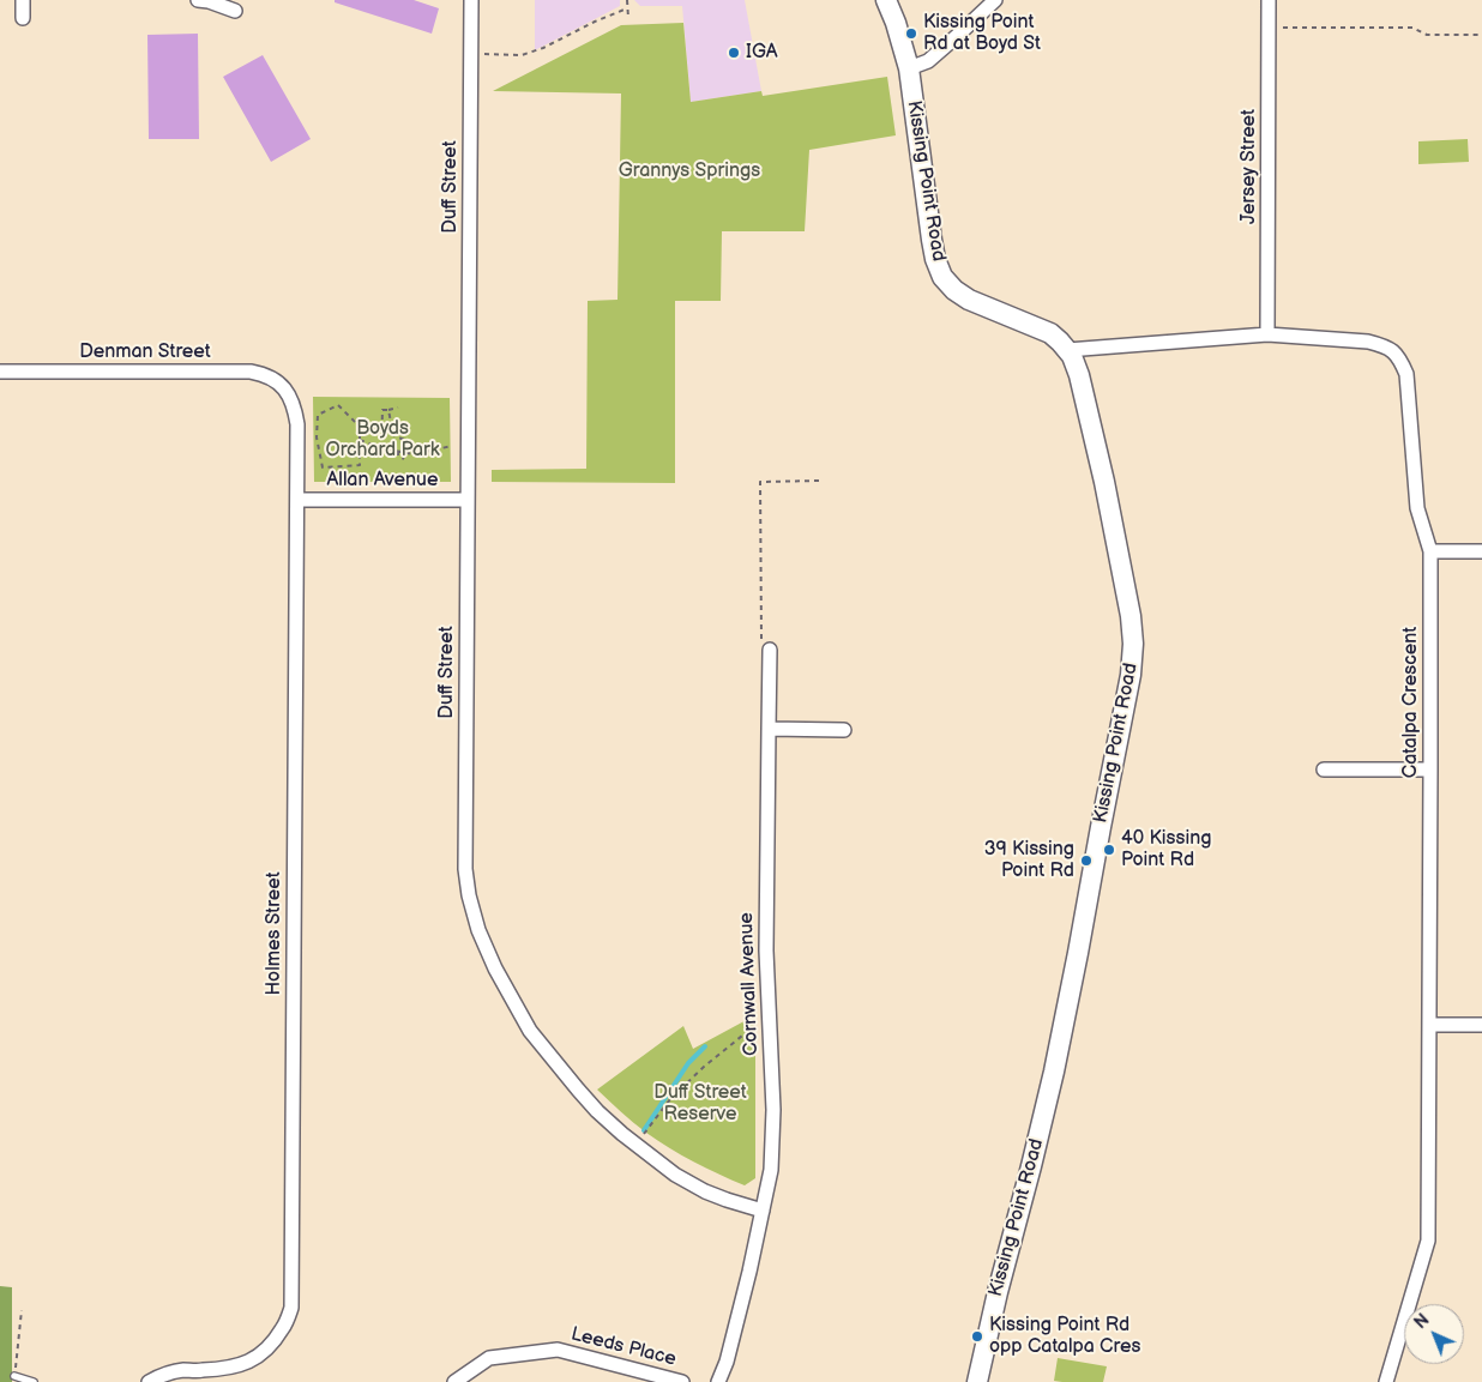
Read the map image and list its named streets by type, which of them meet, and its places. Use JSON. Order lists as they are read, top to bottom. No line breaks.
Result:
{"streets":{"main road":["Kissing Point Road"],"street":["Jersey Street","Duff Street","Denman Street","Allan Avenue","Catalpa Crescent","Holmes Street","Cornwall Avenue","Leeds Place"]},"crossings":[["Jersey Street","Catalpa Crescent"],["Kissing Point Road","Catalpa Crescent"],["Duff Street","Allan Avenue"],["Duff Street","Cornwall Avenue"],["Denman Street","Holmes Street"],["Allan Avenue","Holmes Street"]],"parks":["Grannys Springs","Boyds Orchard Park","Duff Street Reserve"],"places":["Kissing Point Rd at Boyd St","IGA","40 Kissing Point Rd","39 Kissing Point Rd","Kissing Point Rd opp Catalpa Cres"],"north":"top left"}
